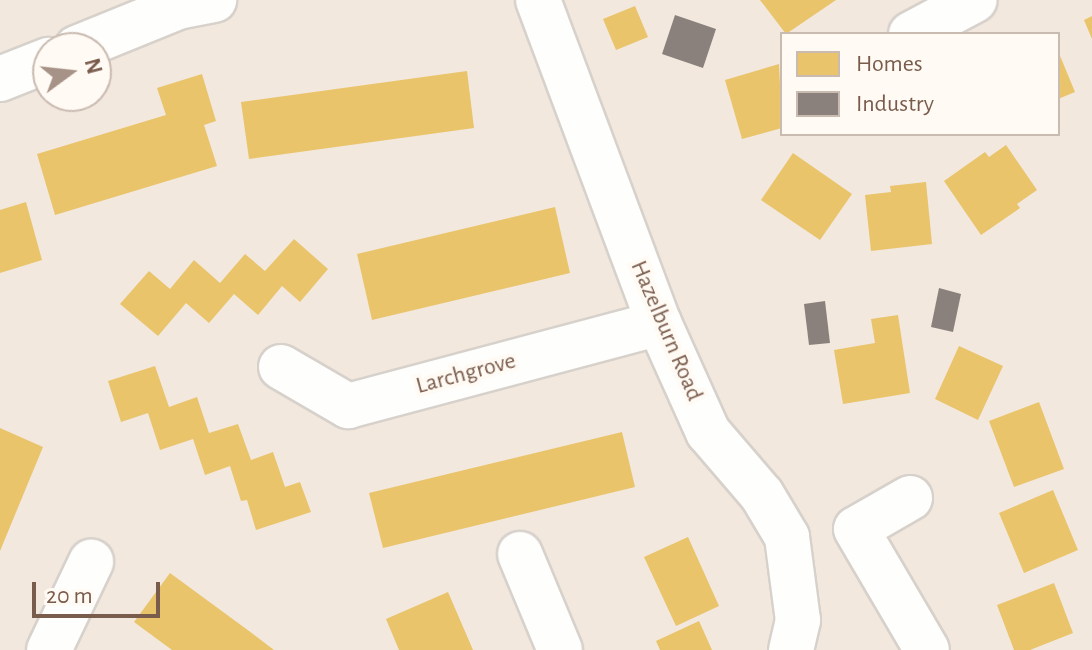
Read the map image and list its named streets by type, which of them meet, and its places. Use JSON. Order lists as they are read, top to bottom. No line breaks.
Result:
{"streets":{"street":["Hazelburn Road","Larchgrove"]},"crossings":[["Hazelburn Road","Larchgrove"]],"legend":["Homes","Industry"],"scale_bar":"20 m","north":"right"}
